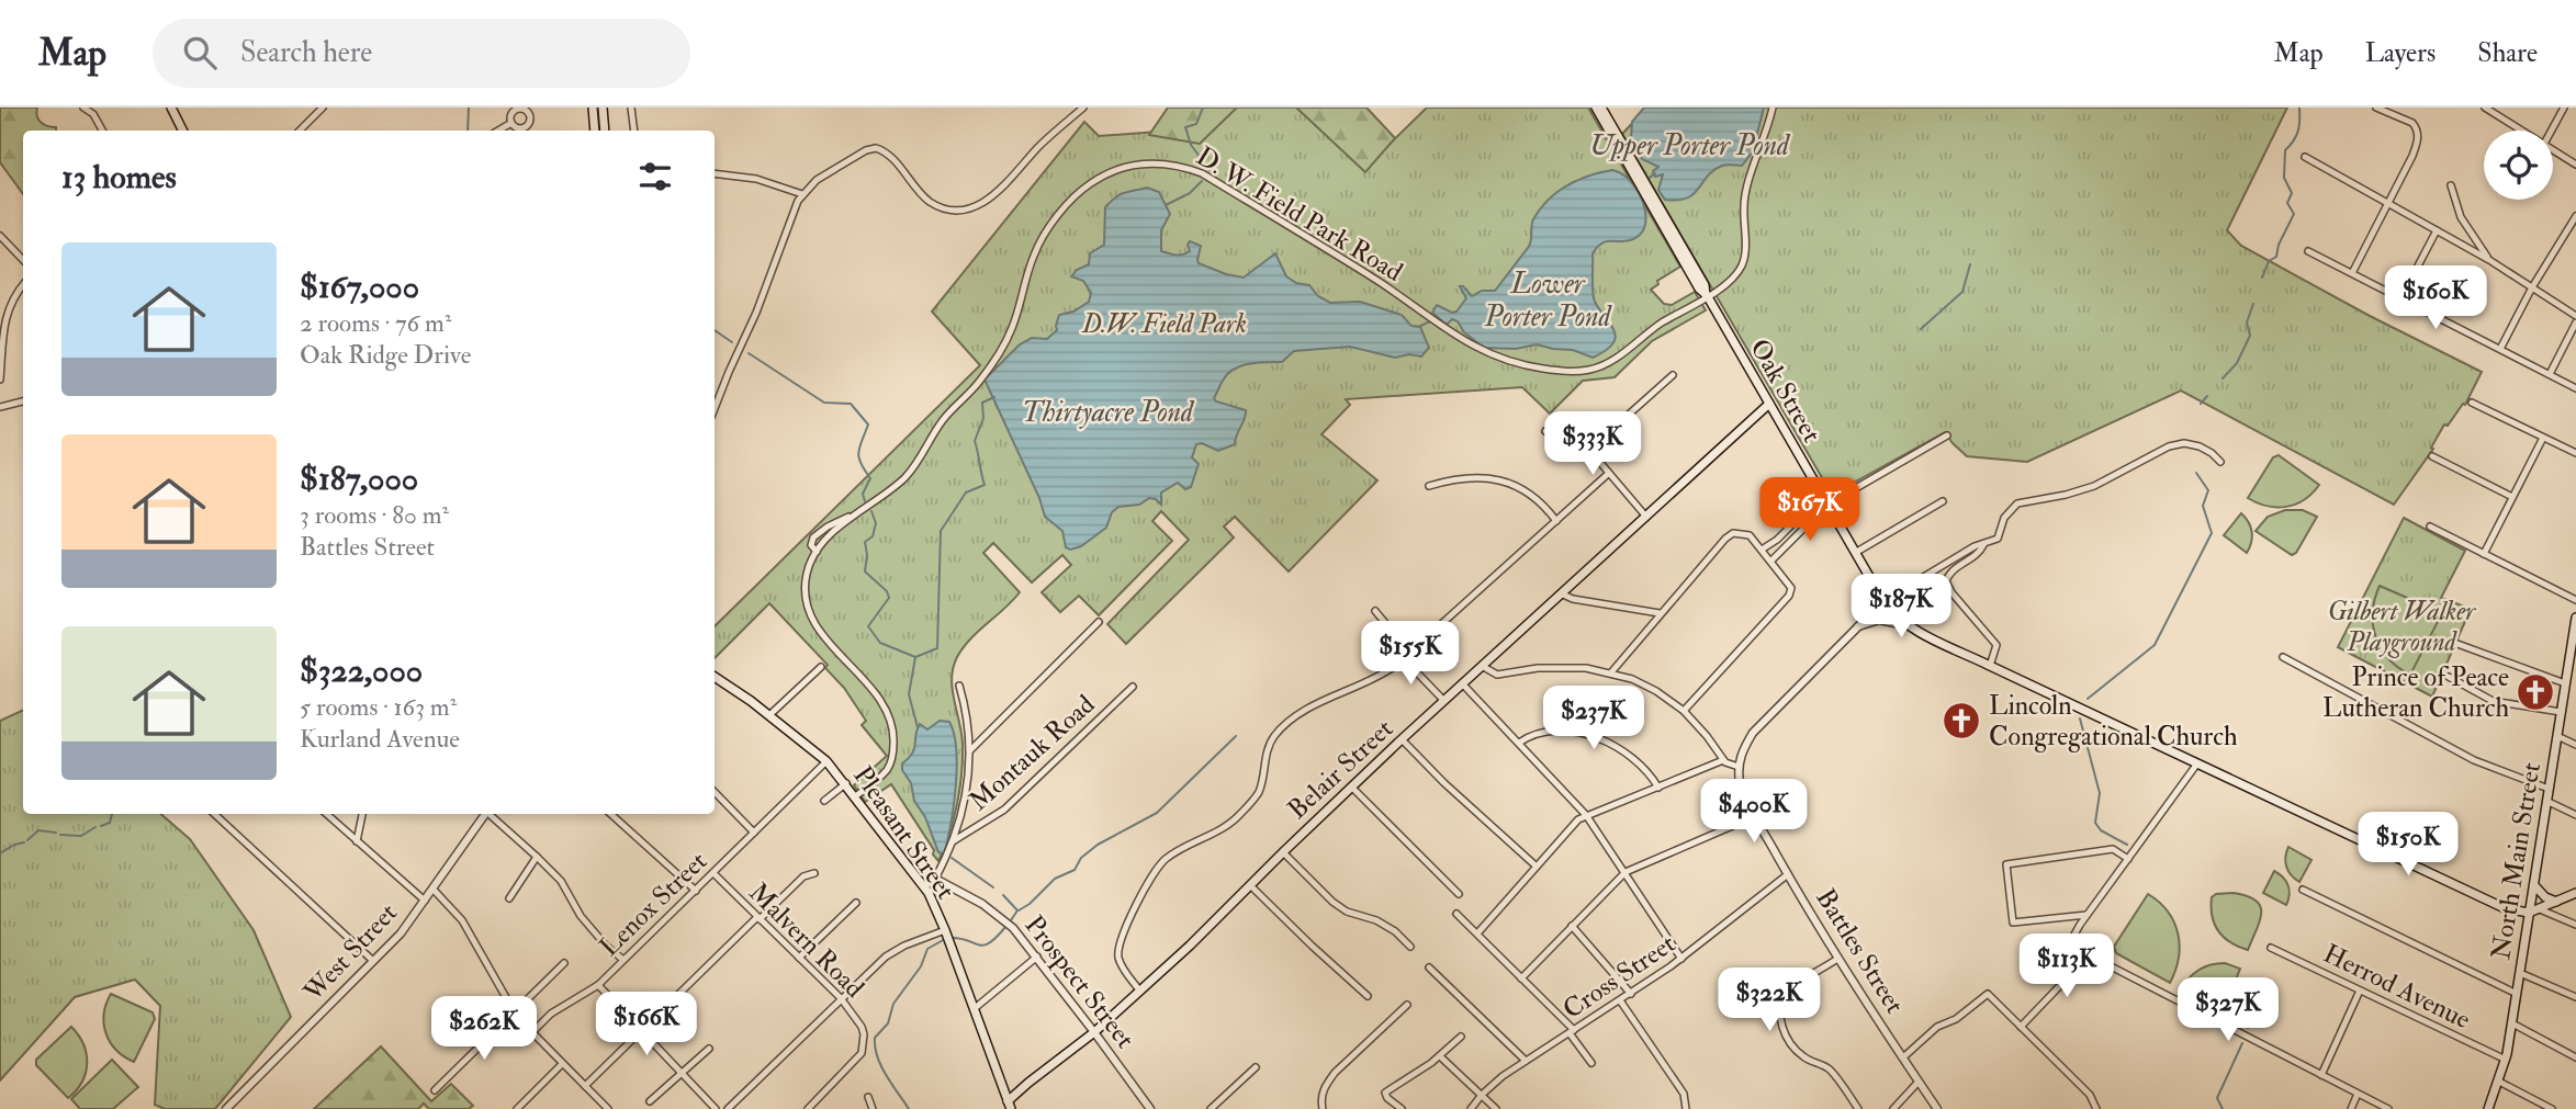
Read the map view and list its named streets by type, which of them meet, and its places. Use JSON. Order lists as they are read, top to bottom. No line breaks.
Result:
{"streets":{"main road":["Oak Street","Belair Street","Pleasant Street","North Main Street"],"street":["D. W. Field Park Road","Montauk Road","Lenox Street","Malvern Road","Battles Street","West Street","Cross Street","Prospect Street","Herrod Avenue"]},"crossings":[["D. W. Field Park Road","Oak Street"],["D. W. Field Park Road","Pleasant Street"],["Oak Street","Belair Street"],["Oak Street","North Main Street"],["Belair Street","Pleasant Street"],["Belair Street","Prospect Street"],["Pleasant Street","Lenox Street"],["North Main Street","Herrod Avenue"],["Lenox Street","Malvern Road"],["Battles Street","Cross Street"]],"water":["Upper Porter Pond","Lower Porter Pond","Thirtyacre Pond"],"parks":["D.W. Field Park","Gilbert Walker Playground"],"places":{"church":["Prince of Peace Lutheran Church","Lincoln Congregational Church"]},"page":{"header":"Map","search":"Search here","nav":["Map","Layers","Share"],"heading":"13 homes","list":[{"name":"$167,000","note":"2 rooms · 76 m² · Oak Ridge Drive"},{"name":"$187,000","note":"3 rooms · 80 m² · Battles Street"},{"name":"$322,000","note":"5 rooms · 163 m² · Kurland Avenue"}],"price":["$160K","$333K","$167K","$187K","$155K","$237K","$400K","$150K","$113K","$322K","$327K","$166K","$262K"]}}
